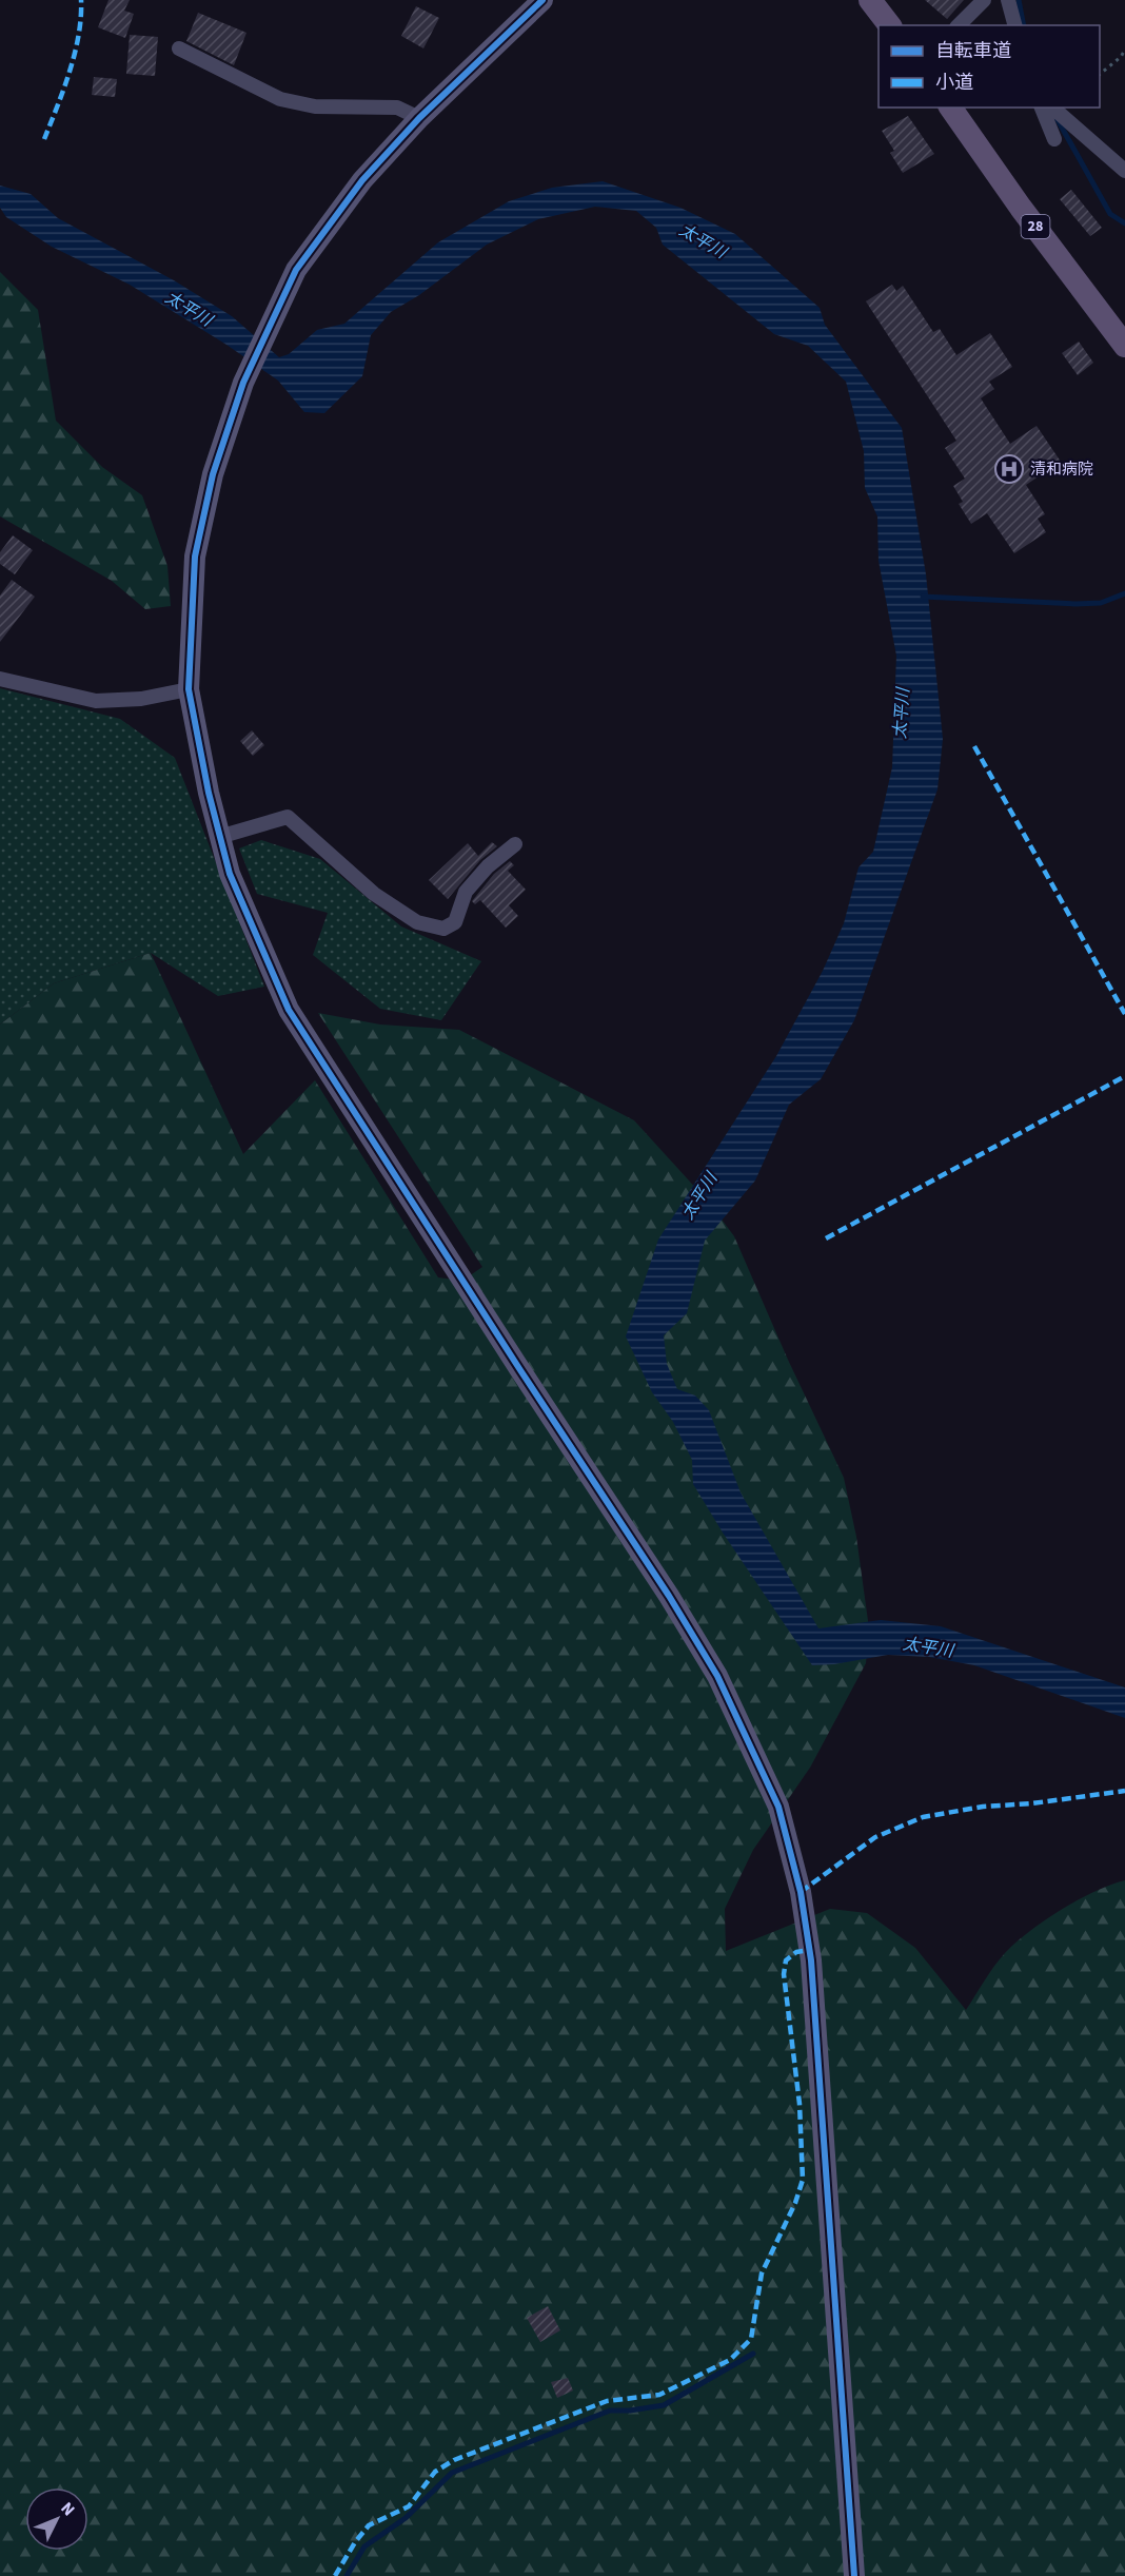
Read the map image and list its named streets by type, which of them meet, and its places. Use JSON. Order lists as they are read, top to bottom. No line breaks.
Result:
{"streets":{"main road":["28"]},"water":["太平川"],"places":{"hospital":["清和病院"]},"legend":["自転車道","小道"],"north":"top right"}
